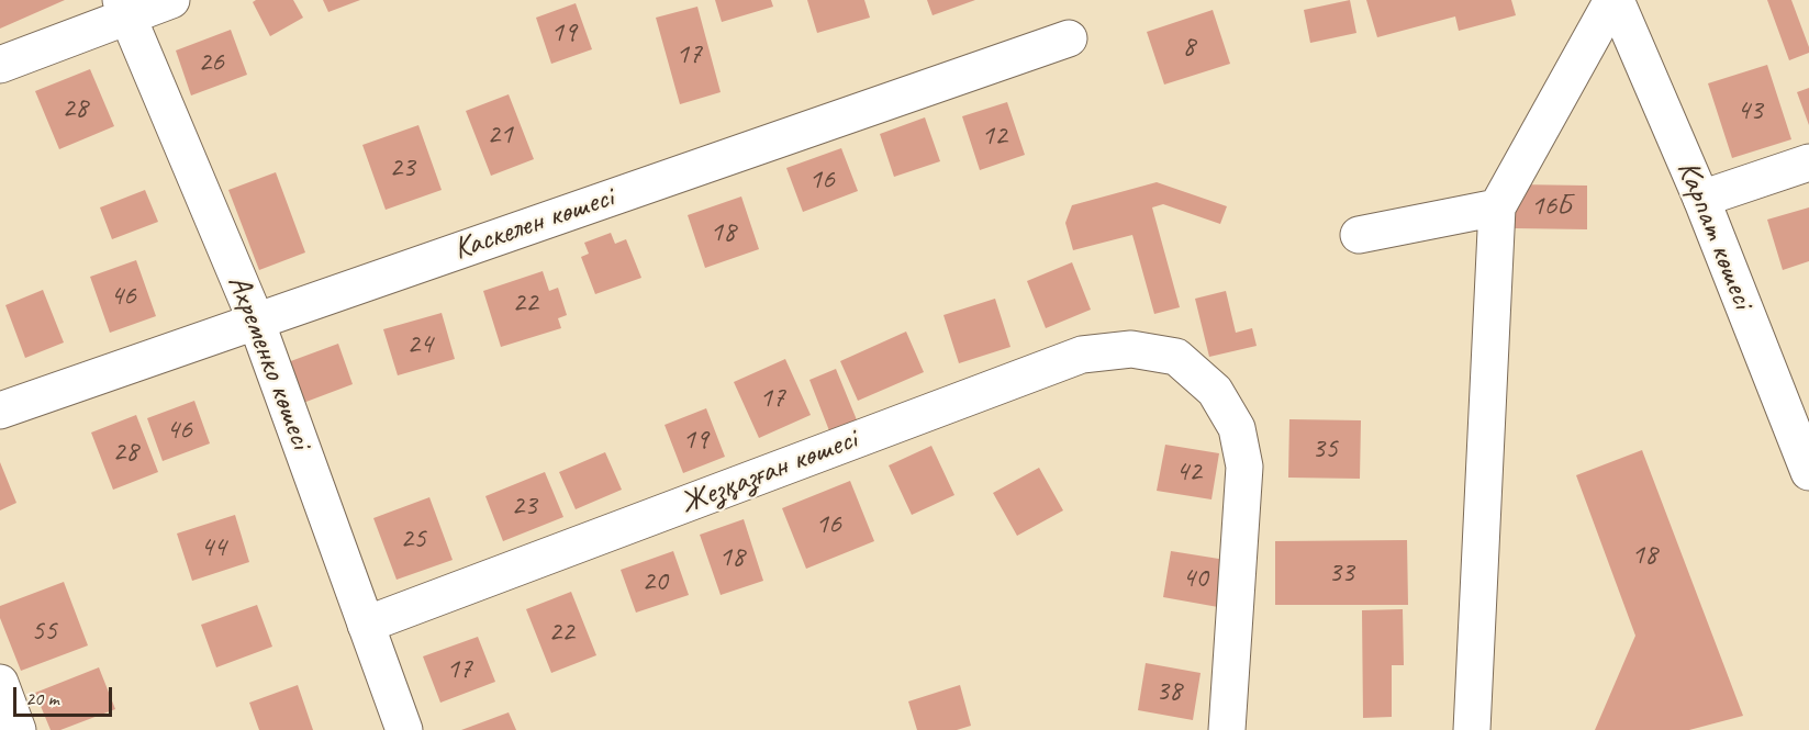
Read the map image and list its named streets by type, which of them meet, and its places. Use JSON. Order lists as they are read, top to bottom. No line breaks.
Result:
{"streets":{"street":["Каскелен көшесі","Карпат көшесі","Ахременко көшесі","Жезқазған көшесі"]},"crossings":[["Каскелен көшесі","Ахременко көшесі"],["Ахременко көшесі","Жезқазған көшесі"]],"house_numbers":["19","8","17","26","28","43","21","12","23","16","16Б","18","46","22","24","17","46","19","35","28","42","23","16","25","44","18","18","33","40","20","55","22","17","38"],"scale_bar":"20 m"}
